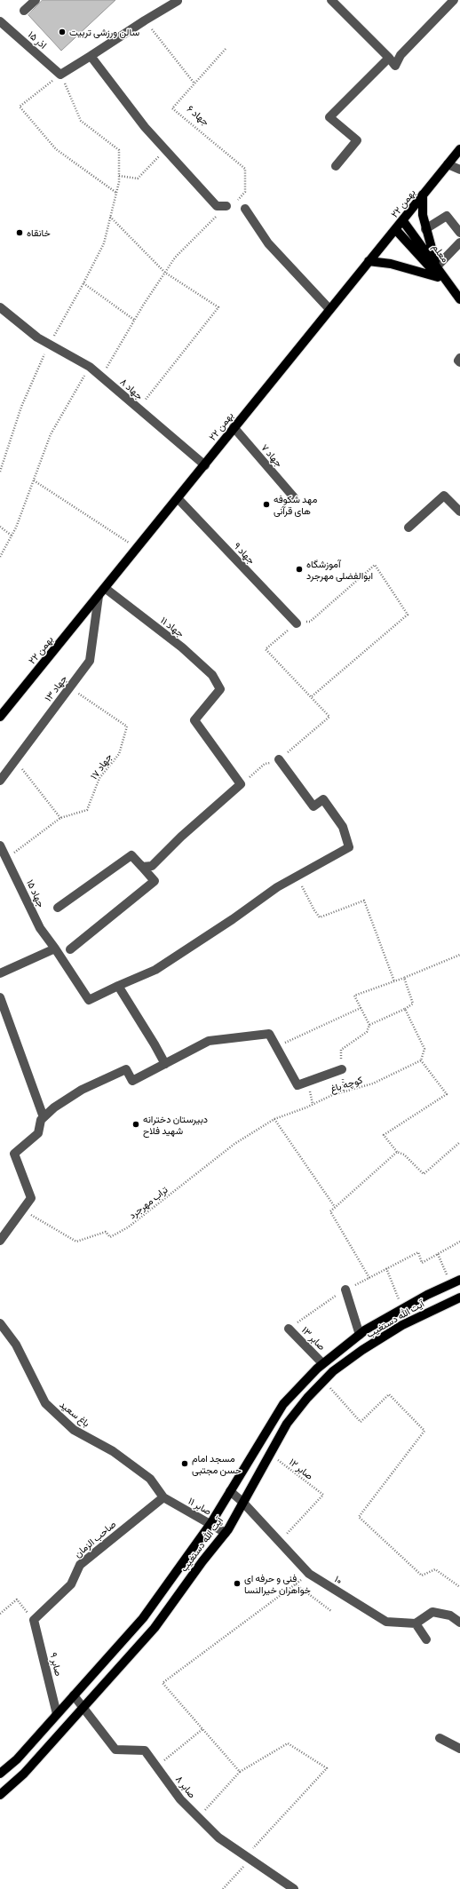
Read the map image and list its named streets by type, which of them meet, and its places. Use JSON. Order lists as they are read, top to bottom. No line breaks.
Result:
{"streets":{"main road":["۲۲ بهمن","معلم","آیت الله دستغیب"],"street":["اذر ۱۵","جهاد ۸","جهاد ۷","جهاد ۹","جهاد ۱۱","جهاد ۱۳","جهاد ۱۵","صابر ۱۳","باغ سعید","صابر ۱۱","صاحب الزمان","۱۰","صابر ۹","صابر ۸"],"path":["جهاد ۶","جهاد ۱۷","کوچه باغ","تراب مهرجرد","صابر ۱۲"]},"crossings":[["۲۲ بهمن","معلم"],["۲۲ بهمن","جهاد ۸"],["۲۲ بهمن","جهاد ۷"],["۲۲ بهمن","جهاد ۹"],["۲۲ بهمن","جهاد ۱۱"],["۲۲ بهمن","جهاد ۱۳"],["جهاد ۱۳","جهاد ۱۷"],["جهاد ۱۷","جهاد ۱۵"],["کوچه باغ","تراب مهرجرد"],["آیت الله دستغیب","صابر ۱۳"],["آیت الله دستغیب","صابر ۱۲"],["آیت الله دستغیب","صابر ۱۱"],["آیت الله دستغیب","۱۰"],["آیت الله دستغیب","صابر ۹"],["آیت الله دستغیب","صابر ۸"],["باغ سعید","صابر ۱۱"],["باغ سعید","صاحب الزمان"],["صابر ۱۲","۱۰"],["صابر ۱۱","صاحب الزمان"],["صاحب الزمان","صابر ۹"]],"places":["سالن ورزشی تربیت","خانقاه","مهد شکوفه های قرآنی","آموزشگاه ابوالفضلی مهرجرد","دبیرستان دخترانه شهید فلاح","مسجد امام حسن مجتبی","فنی و حرفه ای خواهران خیرالنسا"]}
